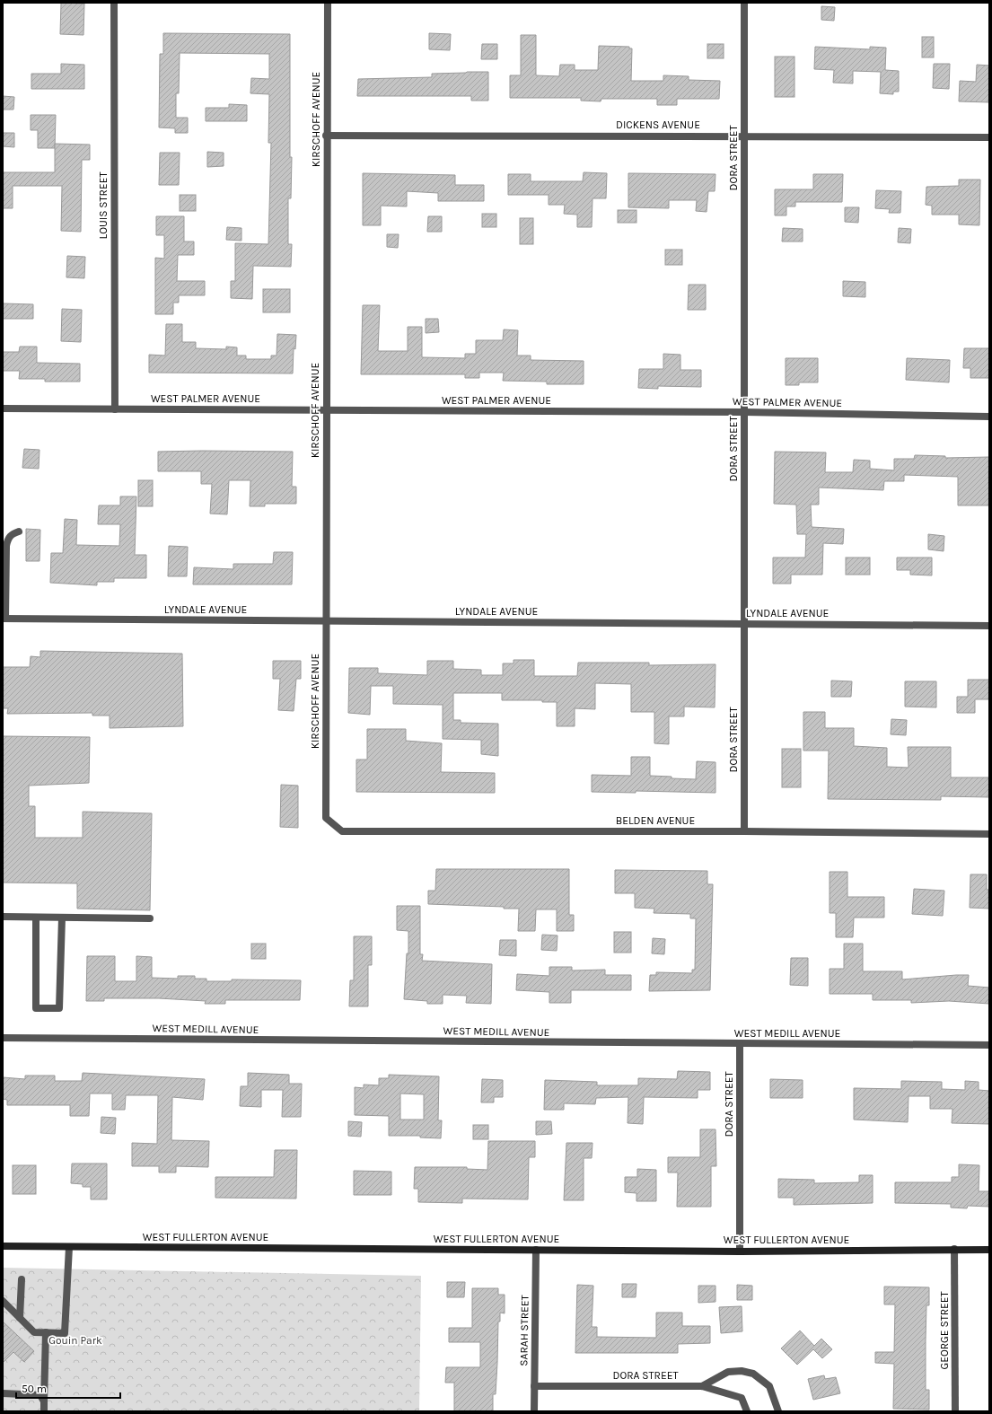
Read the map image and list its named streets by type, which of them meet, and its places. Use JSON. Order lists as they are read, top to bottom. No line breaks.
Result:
{"streets":{"street":["KIRSCHOFF AVENUE","DICKENS AVENUE","DORA STREET","LOUIS STREET","WEST PALMER AVENUE","LYNDALE AVENUE","BELDEN AVENUE","WEST MEDILL AVENUE","WEST FULLERTON AVENUE","SARAH STREET","GEORGE STREET"]},"crossings":[["KIRSCHOFF AVENUE","DICKENS AVENUE"],["KIRSCHOFF AVENUE","WEST PALMER AVENUE"],["KIRSCHOFF AVENUE","LYNDALE AVENUE"],["KIRSCHOFF AVENUE","BELDEN AVENUE"],["DICKENS AVENUE","DORA STREET"],["DORA STREET","WEST PALMER AVENUE"],["DORA STREET","LYNDALE AVENUE"],["DORA STREET","BELDEN AVENUE"],["DORA STREET","WEST MEDILL AVENUE"],["DORA STREET","WEST FULLERTON AVENUE"],["DORA STREET","SARAH STREET"],["LOUIS STREET","WEST PALMER AVENUE"],["WEST FULLERTON AVENUE","SARAH STREET"],["WEST FULLERTON AVENUE","GEORGE STREET"]],"parks":["Gouin Park"],"scale_bar":"50 m"}
